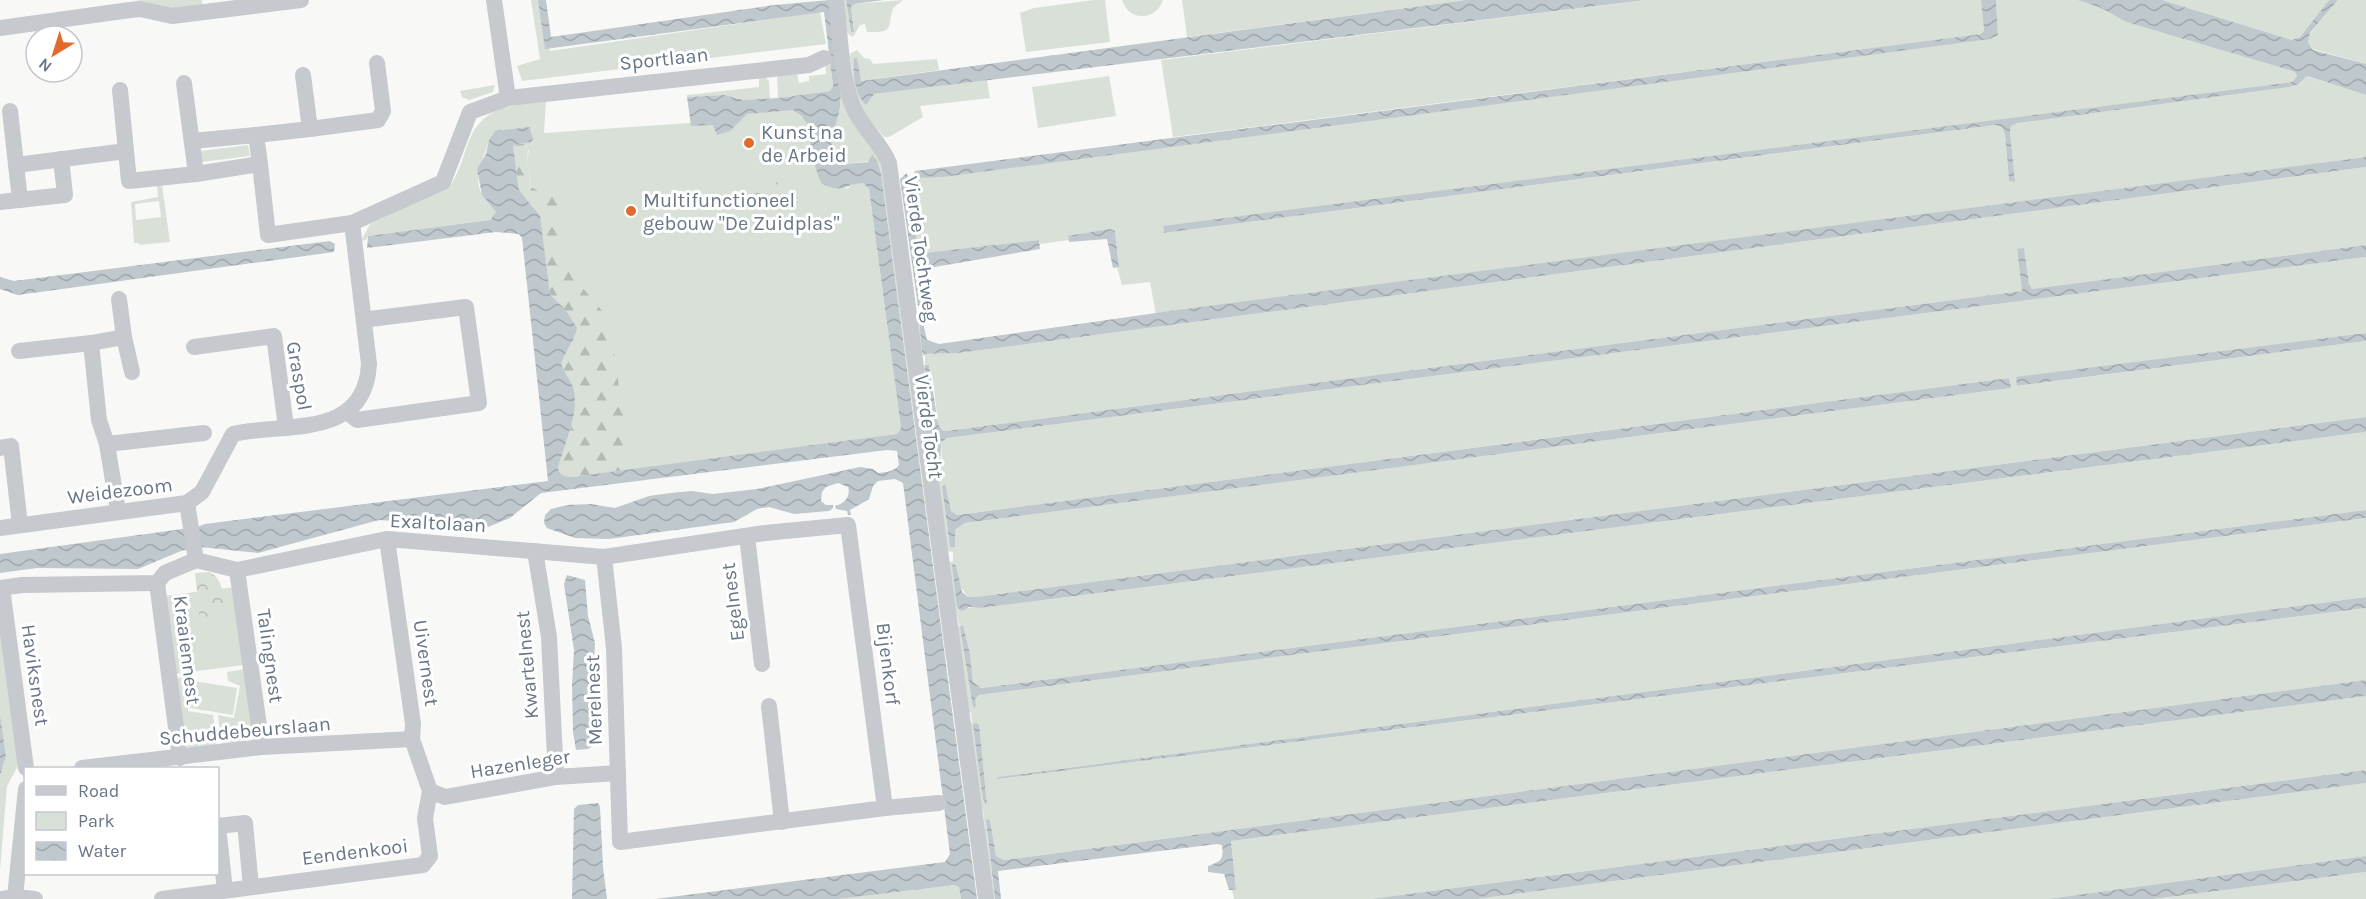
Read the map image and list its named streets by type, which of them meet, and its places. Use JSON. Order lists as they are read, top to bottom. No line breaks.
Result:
{"streets":{"street":["Sportlaan","Vierde Tochtweg","Graspol","Weidezoom","Exaltolaan","Egelnest","Kraaiennest","Talingnest","Uivernest","Bijenkorf","Kwartelnest","Haviksnest","Merelnest","Schuddebeurslaan","Hazenleger","Eendenkooi"]},"crossings":[["Graspol","Weidezoom"],["Exaltolaan","Egelnest"],["Exaltolaan","Talingnest"],["Exaltolaan","Uivernest"],["Exaltolaan","Bijenkorf"],["Exaltolaan","Kwartelnest"],["Exaltolaan","Merelnest"],["Kraaiennest","Schuddebeurslaan"],["Talingnest","Schuddebeurslaan"],["Uivernest","Schuddebeurslaan"],["Uivernest","Hazenleger"],["Uivernest","Eendenkooi"],["Kwartelnest","Hazenleger"],["Merelnest","Hazenleger"],["Hazenleger","Eendenkooi"]],"water":["Vierde Tocht"],"places":["Kunst na de Arbeid","Multifunctioneel gebouw \"De Zuidplas\""],"legend":["Road","Park","Water"],"north":"bottom left"}
